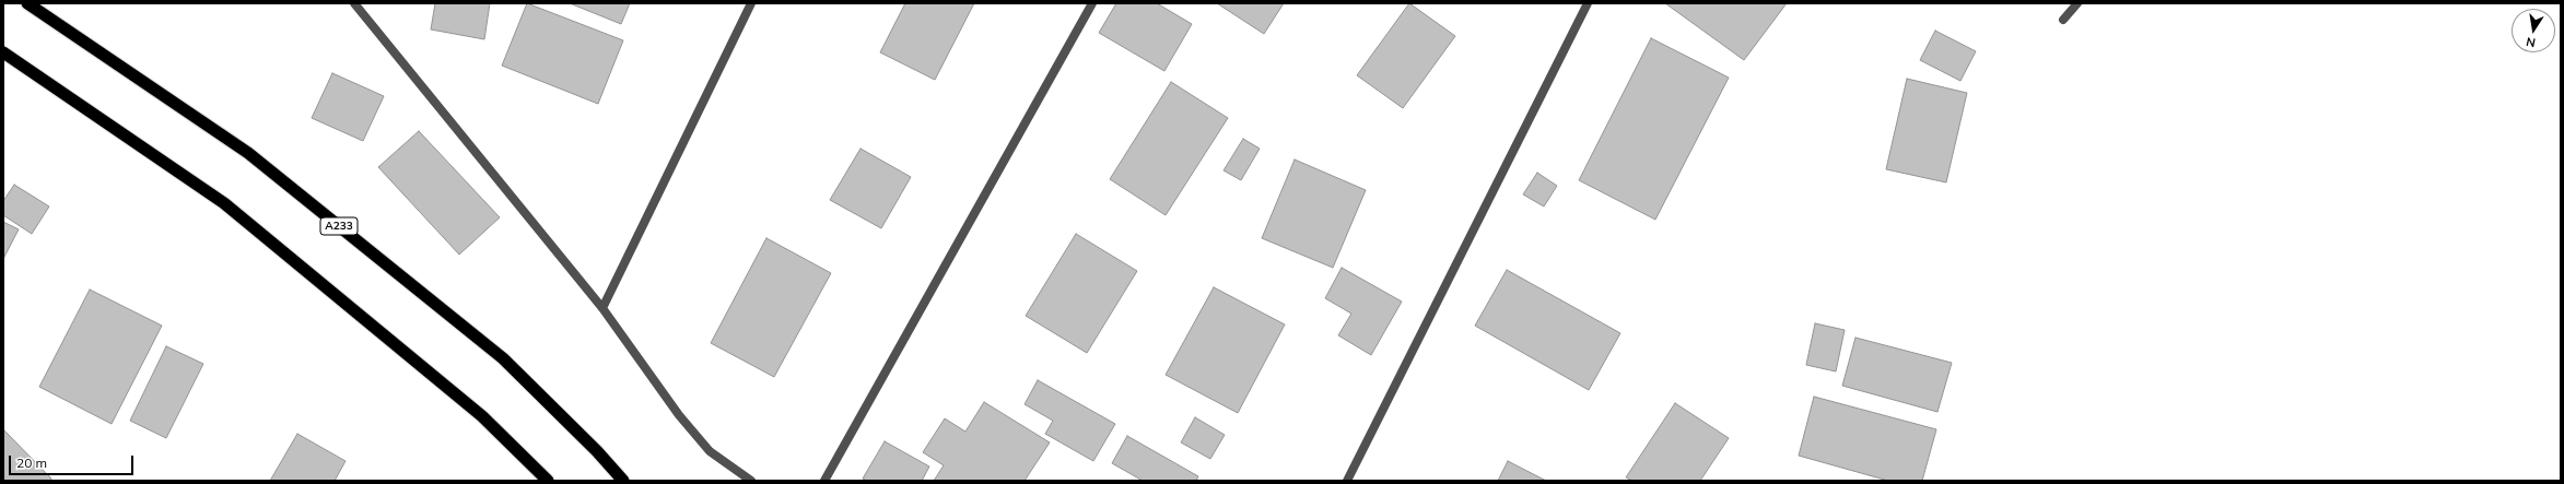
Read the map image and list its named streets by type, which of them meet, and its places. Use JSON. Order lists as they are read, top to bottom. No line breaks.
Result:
{"streets":{"highway":["A233"]},"scale_bar":"20 m","north":"bottom"}
